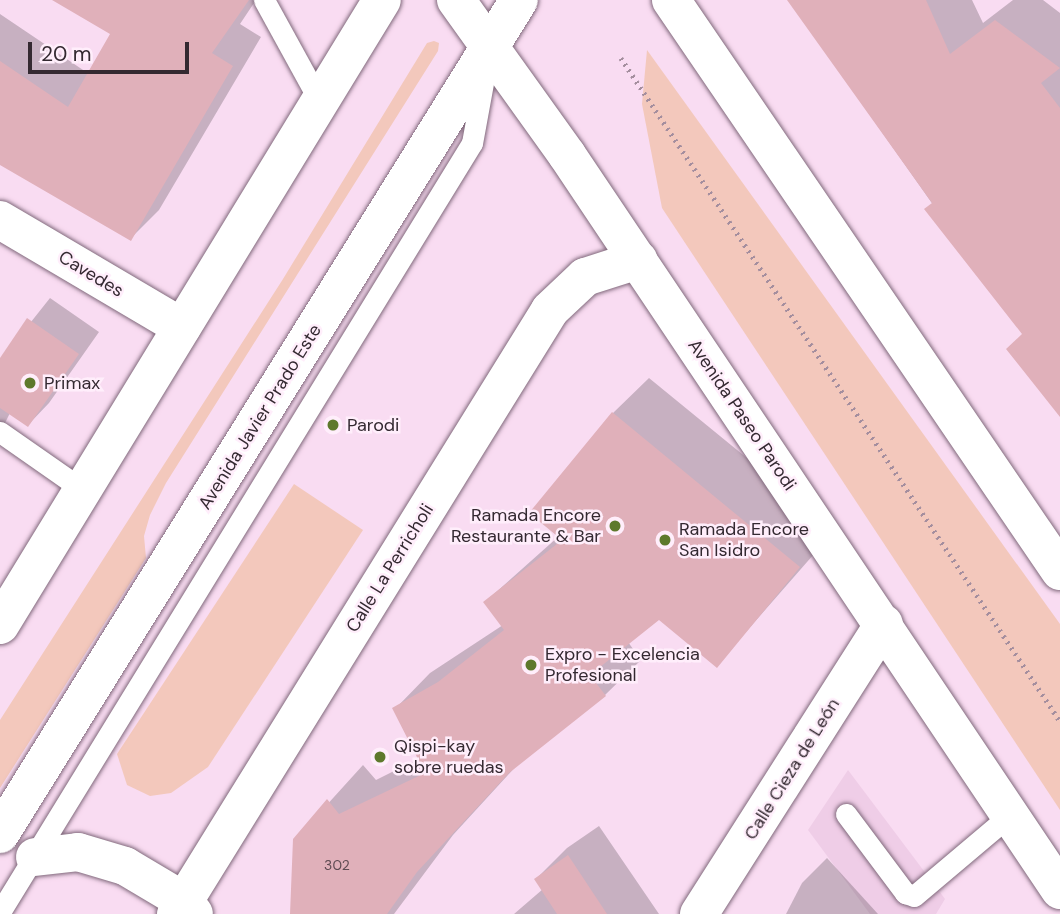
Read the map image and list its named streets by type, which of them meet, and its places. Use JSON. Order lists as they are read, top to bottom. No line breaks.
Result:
{"streets":{"street":["Cavedes","Avenida Paseo Parodi","Avenida Javier Prado Este","Calle La Perricholi","Calle Cieza de León"]},"crossings":[["Avenida Paseo Parodi","Avenida Javier Prado Este"],["Avenida Paseo Parodi","Calle La Perricholi"],["Avenida Paseo Parodi","Calle Cieza de León"]],"places":["Primax","Parodi","Ramada Encore Restaurante & Bar","Ramada Encore San Isidro","Expro - Excelencia Profesional","Qispi-kay sobre ruedas"],"house_numbers":["302"],"scale_bar":"20 m"}
